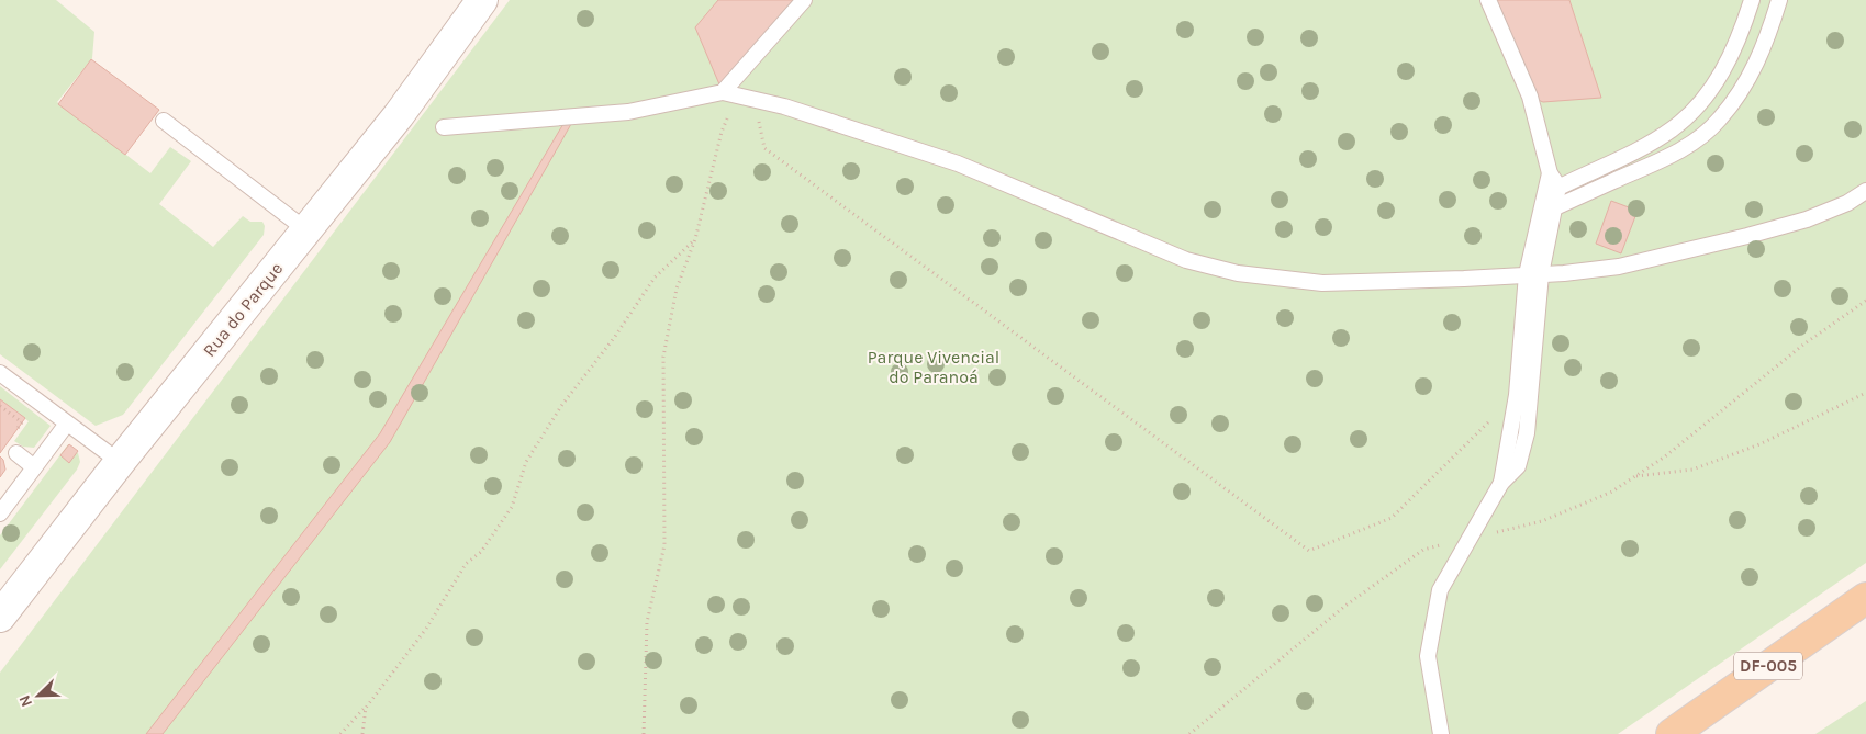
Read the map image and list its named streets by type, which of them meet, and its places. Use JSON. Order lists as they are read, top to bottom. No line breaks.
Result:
{"streets":{"main road":["DF-005"],"street":["Rua do Parque"]},"parks":["Parque Vivencial do Paranoá"],"north":"bottom left"}
